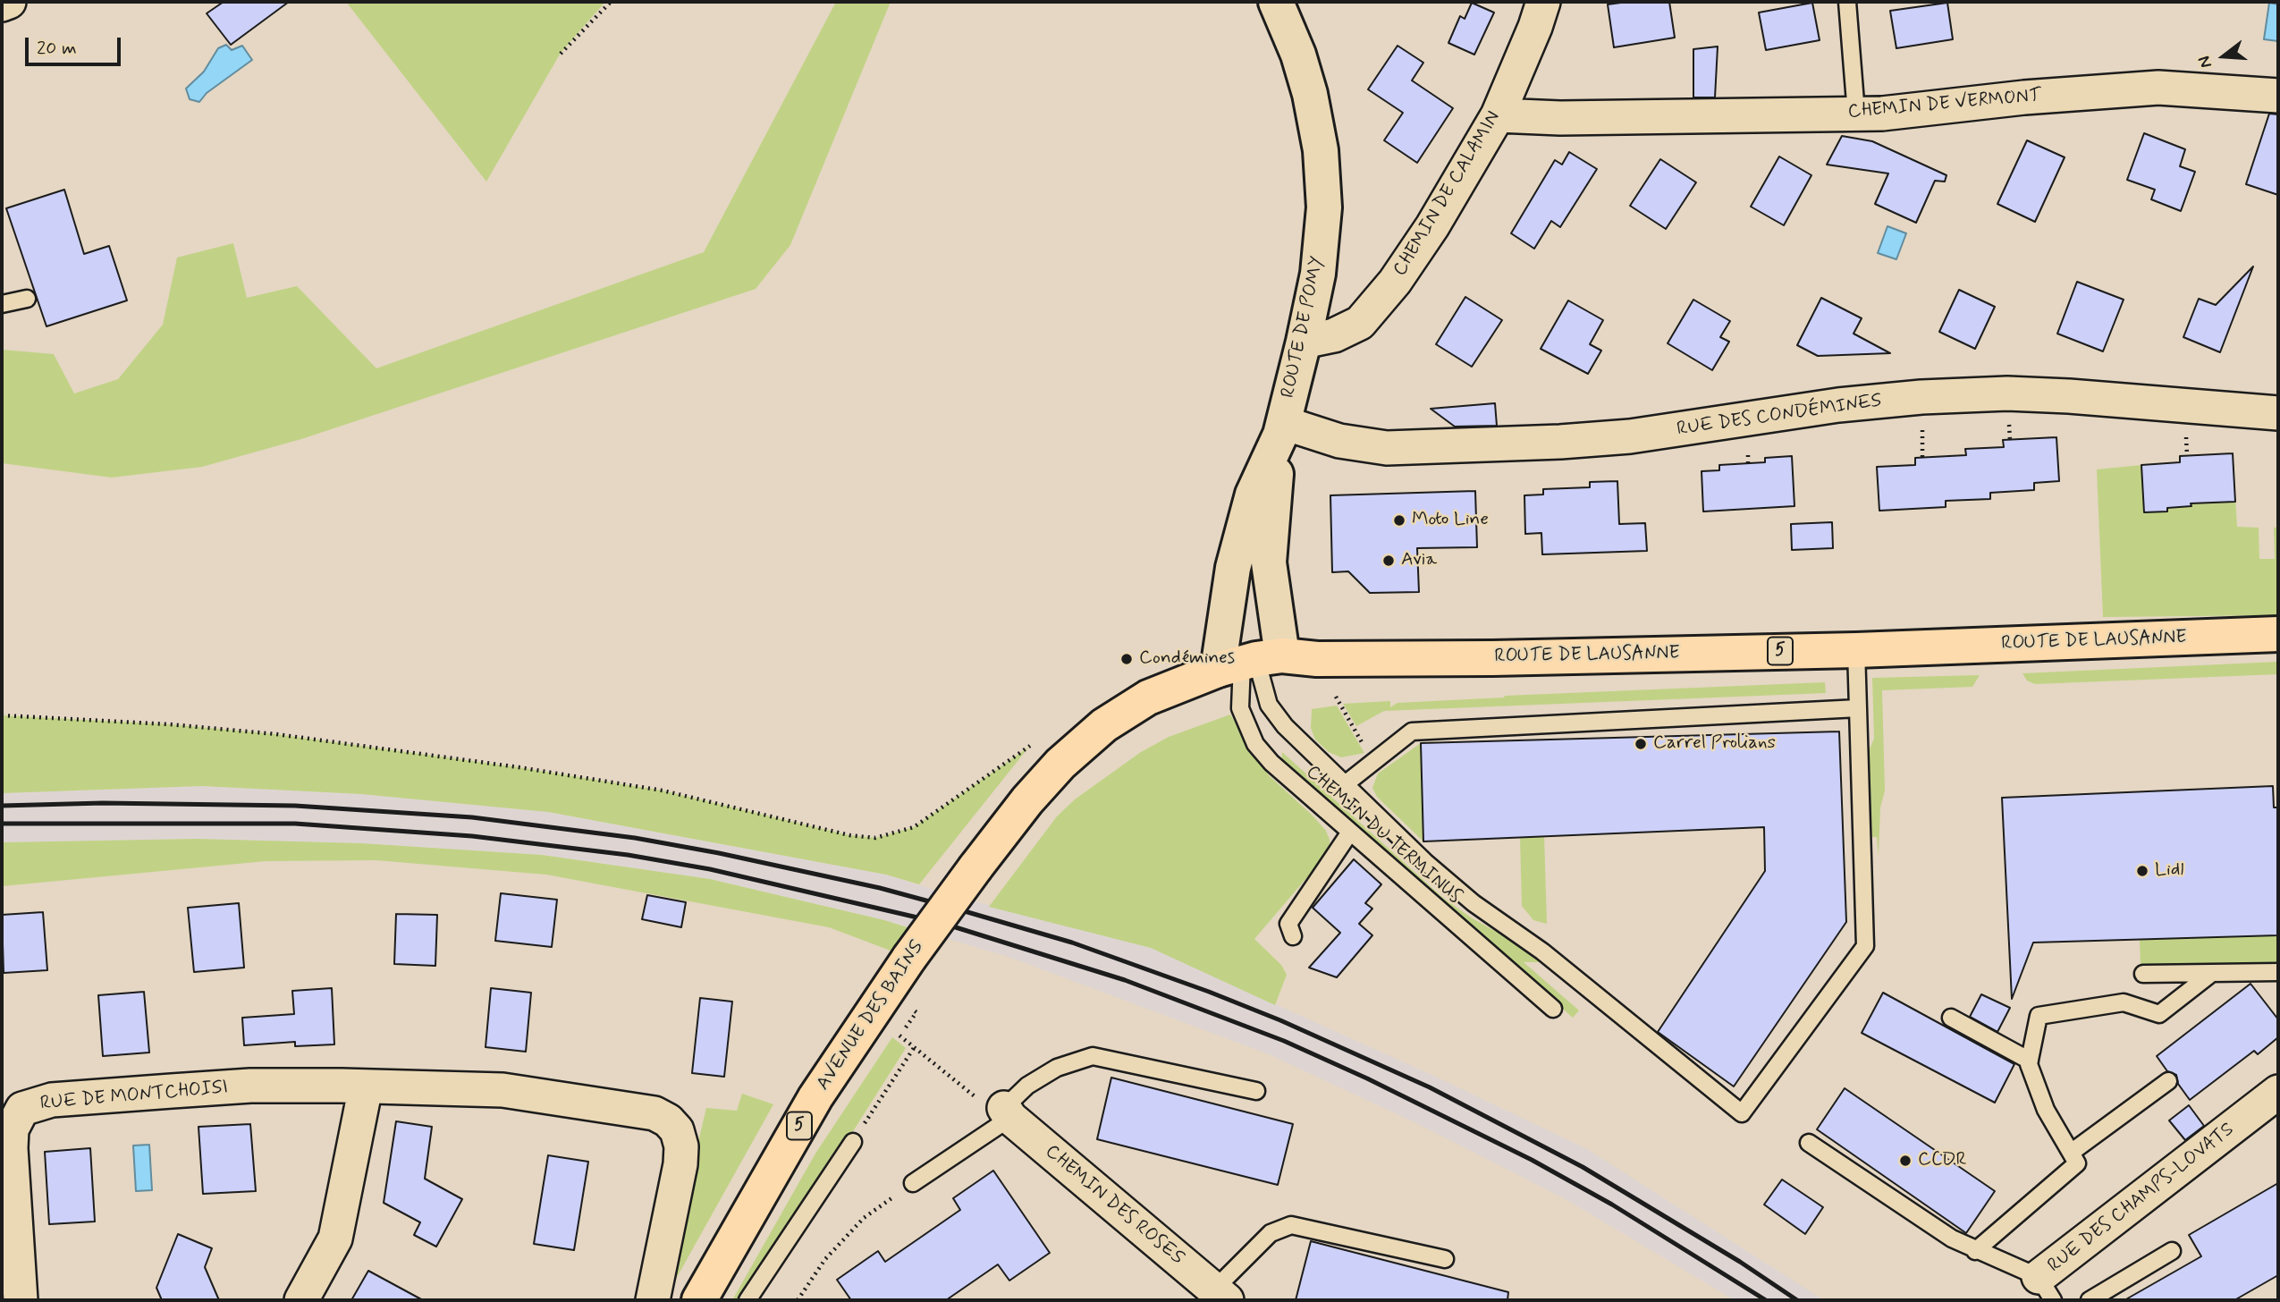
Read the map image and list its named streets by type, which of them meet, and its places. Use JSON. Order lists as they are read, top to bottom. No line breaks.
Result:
{"streets":{"main road":["ROUTE DE POMY","ROUTE DE LAUSANNE","5","AVENUE DES BAINS"],"street":["CHEMIN DE VERMONT","CHEMIN DE CALAMIN","RUE DES CONDÉMINES","RUE DE MONTCHOISI","RUE DES CHAMPS-LOVATS","CHEMIN DES ROSES"],"lane":["CHEMIN DU TERMINUS"]},"crossings":[["CHEMIN DE VERMONT","CHEMIN DE CALAMIN"],["CHEMIN DE CALAMIN","ROUTE DE POMY"],["ROUTE DE POMY","RUE DES CONDÉMINES"],["ROUTE DE POMY","ROUTE DE LAUSANNE"],["ROUTE DE POMY","CHEMIN DU TERMINUS"],["ROUTE DE LAUSANNE","CHEMIN DU TERMINUS"],["ROUTE DE LAUSANNE","AVENUE DES BAINS"]],"places":["Moto Line","Avia","Condémines","Carrel Prolians","Lidl","CCDR"],"scale_bar":"20 m","north":"left"}
